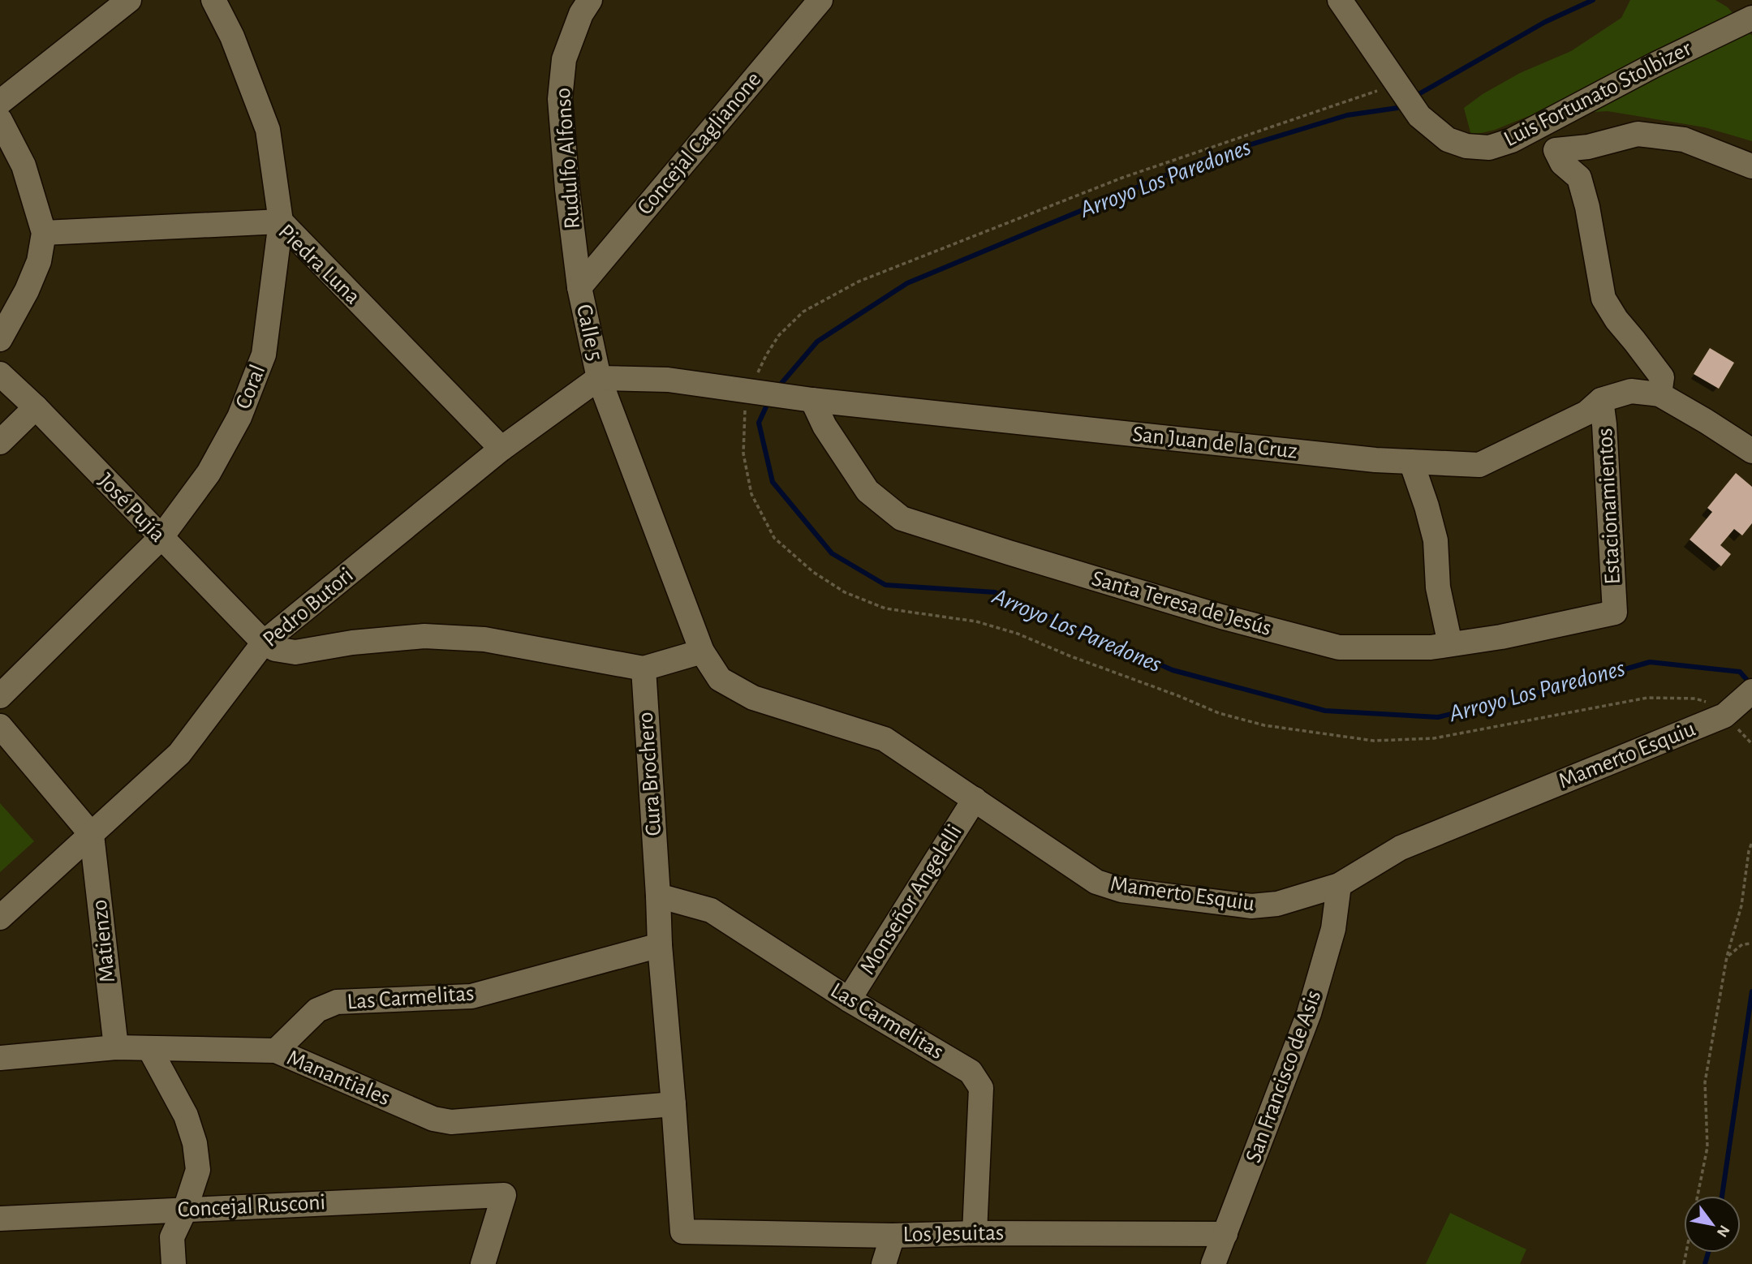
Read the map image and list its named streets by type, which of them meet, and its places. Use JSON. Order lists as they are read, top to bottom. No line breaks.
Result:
{"streets":{"street":["Luis Fortunato Stolbizer","Concejal Caglianone","Rudulfo Alfonso","Piedra Luna","Calle 5","Coral","San Juan de la Cruz","Estacionamientos","José Pujía","Santa Teresa de Jesús","Pedro Butori","Mamerto Esquiu","Cura Brochero","Monseñor Angelelli","Matienzo","Las Carmelitas","San Francisco de Asis","Manantiales","Concejal Rusconi","Los Jesuitas"]},"crossings":[["Concejal Caglianone","Rudulfo Alfonso"],["Concejal Caglianone","Calle 5"],["Rudulfo Alfonso","Calle 5"],["Piedra Luna","Coral"],["Piedra Luna","Pedro Butori"],["Calle 5","San Juan de la Cruz"],["Calle 5","Pedro Butori"],["Coral","José Pujía"],["San Juan de la Cruz","Estacionamientos"],["San Juan de la Cruz","Santa Teresa de Jesús"],["San Juan de la Cruz","Pedro Butori"],["Estacionamientos","Santa Teresa de Jesús"],["José Pujía","Pedro Butori"],["Pedro Butori","Matienzo"],["Mamerto Esquiu","Monseñor Angelelli"],["Mamerto Esquiu","San Francisco de Asis"],["Cura Brochero","Las Carmelitas"],["Cura Brochero","Manantiales"],["Cura Brochero","Los Jesuitas"],["Monseñor Angelelli","Las Carmelitas"],["Matienzo","Manantiales"],["Las Carmelitas","Manantiales"],["Las Carmelitas","Los Jesuitas"],["San Francisco de Asis","Los Jesuitas"]],"water":["Arroyo Los Paredones"],"north":"bottom right"}
